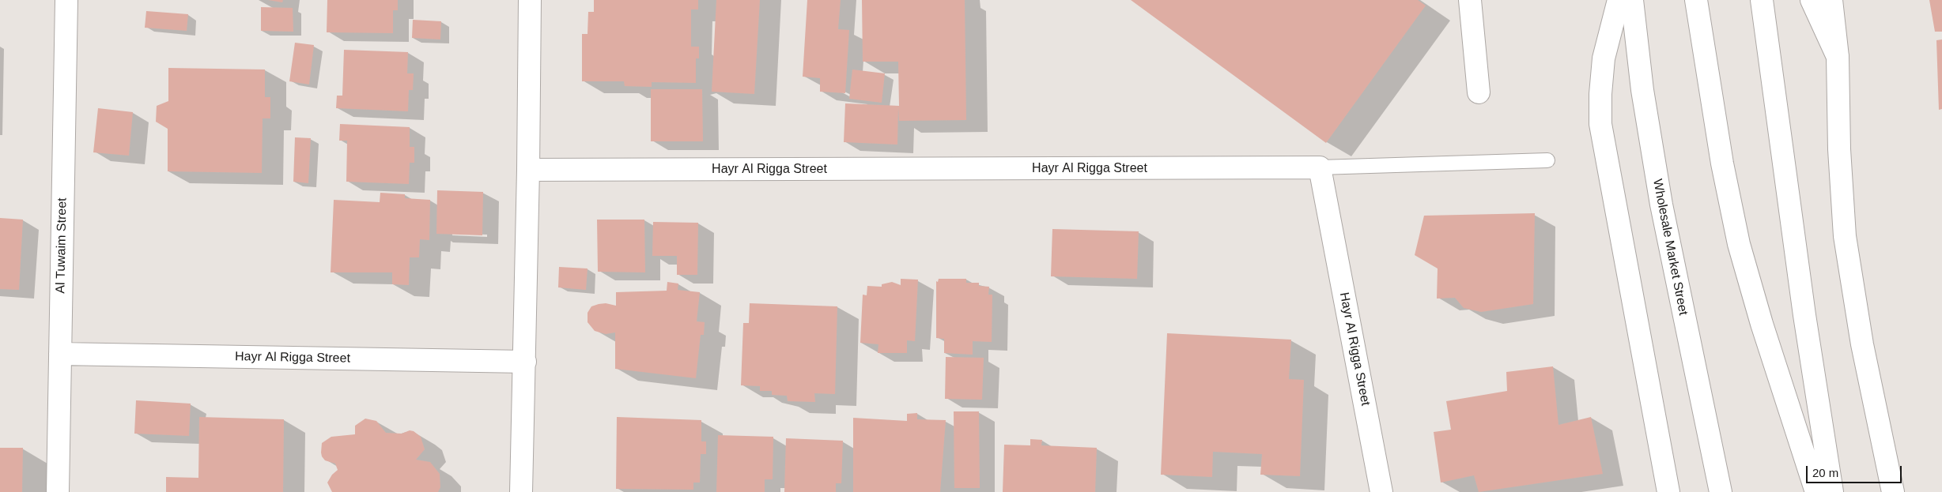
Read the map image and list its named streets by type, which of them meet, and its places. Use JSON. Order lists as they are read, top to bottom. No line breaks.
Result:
{"streets":{"street":["Hayr Al Rigga Street","Al Tuwaim Street","Wholesale Market Street"]},"crossings":[["Hayr Al Rigga Street","Al Tuwaim Street"]],"scale_bar":"20 m"}
